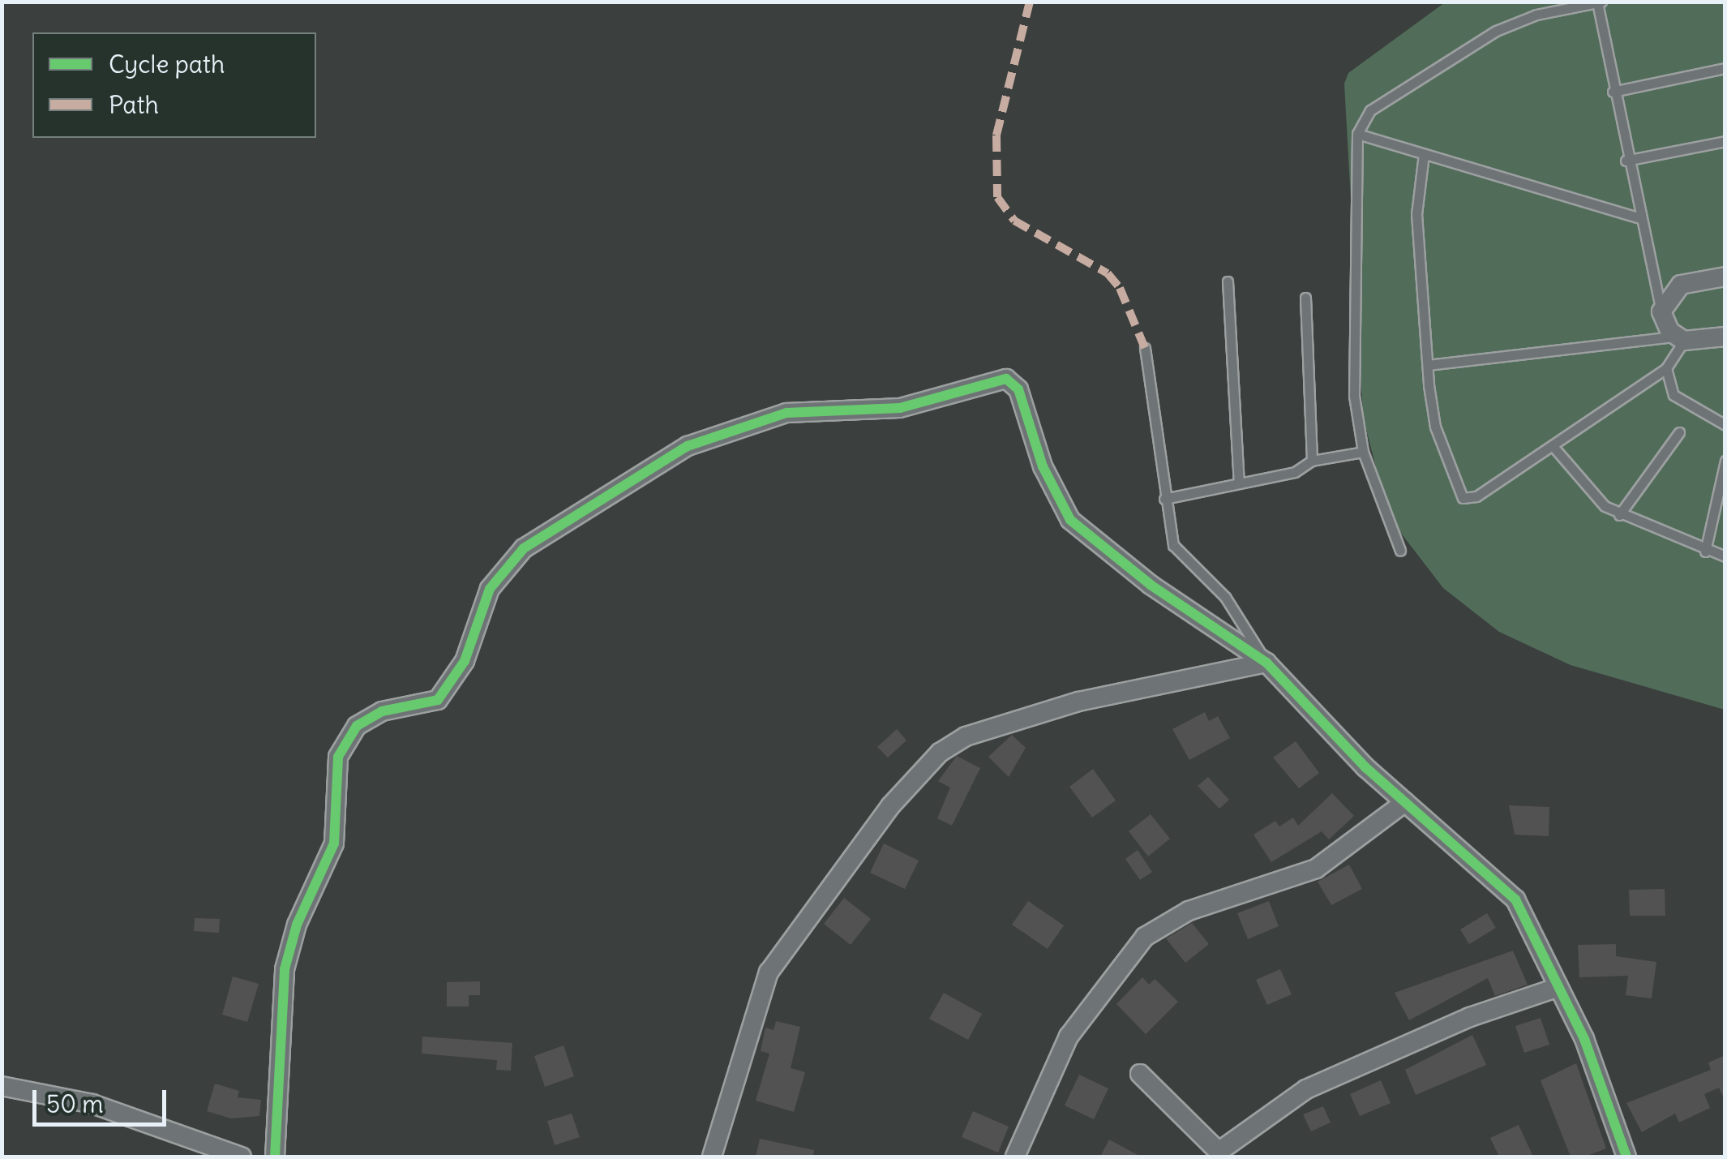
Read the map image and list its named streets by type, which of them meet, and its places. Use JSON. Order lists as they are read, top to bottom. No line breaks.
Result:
{"legend":["Cycle path","Path"],"scale_bar":"50 m"}
